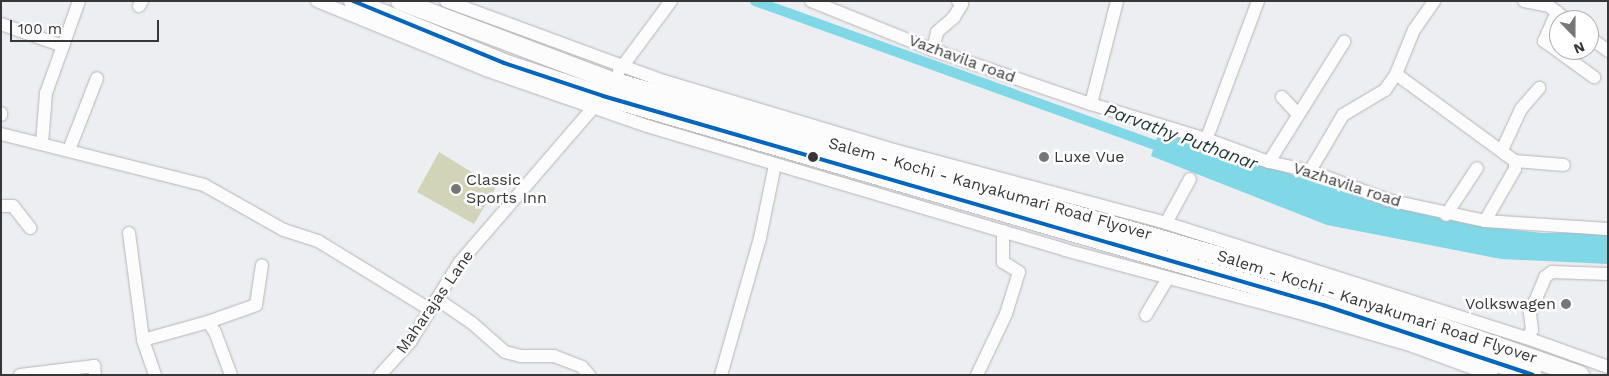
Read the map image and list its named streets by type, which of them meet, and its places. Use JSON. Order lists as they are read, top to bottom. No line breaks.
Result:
{"streets":{"highway":["Salem - Kochi - Kanyakumari Road Flyover"],"street":["Vazhavila road","Maharajas Lane"]},"crossings":[["Salem - Kochi - Kanyakumari Road Flyover","Maharajas Lane"]],"water":["Parvathy Puthanar"],"places":["Luxe Vue","Classic Sports Inn","Volkswagen"],"scale_bar":"100 m","north":"bottom"}
